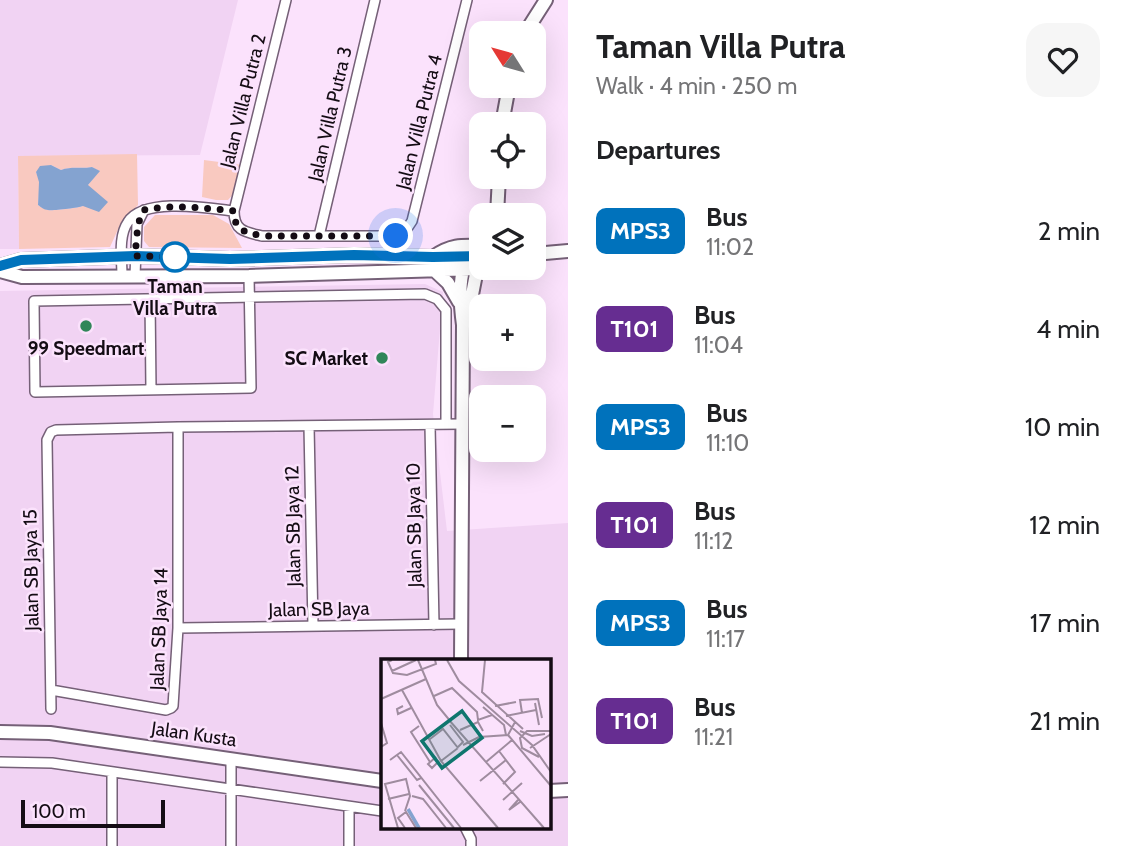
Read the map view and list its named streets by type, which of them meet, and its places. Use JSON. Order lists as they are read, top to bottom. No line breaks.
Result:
{"streets":{"main road":["Jalan Kusta"],"street":["Jalan Villa Putra 2","Jalan Villa Putra 3","Jalan Villa Putra 4","Jalan SB Jaya 10","Jalan SB Jaya 12","Jalan SB Jaya 15","Jalan SB Jaya","Jalan SB Jaya 14"]},"crossings":[["Jalan Villa Putra 2","Jalan Villa Putra 4"],["Jalan Villa Putra 3","Jalan Villa Putra 4"],["Jalan SB Jaya 10","Jalan SB Jaya"],["Jalan SB Jaya 12","Jalan SB Jaya"],["Jalan SB Jaya 15","Jalan SB Jaya 14"],["Jalan SB Jaya","Jalan SB Jaya 14"]],"places":["Taman Villa Putra","99 Speedmart","SC Market"],"lines":["bus line MPS3"],"scale_bar":"100 m","north":"top left","page":{"heading":[["Taman Villa Putra","Walk · 4 min · 250 m"],"Departures"],"map_buttons":["+","−"],"list":[{"mark":"MPS3","name":"Bus","note":"11:02","value":"2 min"},{"mark":"T101","name":"Bus","note":"11:04","value":"4 min"},{"mark":"MPS3","name":"Bus","note":"11:10","value":"10 min"},{"mark":"T101","name":"Bus","note":"11:12","value":"12 min"},{"mark":"MPS3","name":"Bus","note":"11:17","value":"17 min"},{"mark":"T101","name":"Bus","note":"11:21","value":"21 min"}],"scale":"100 m"}}
